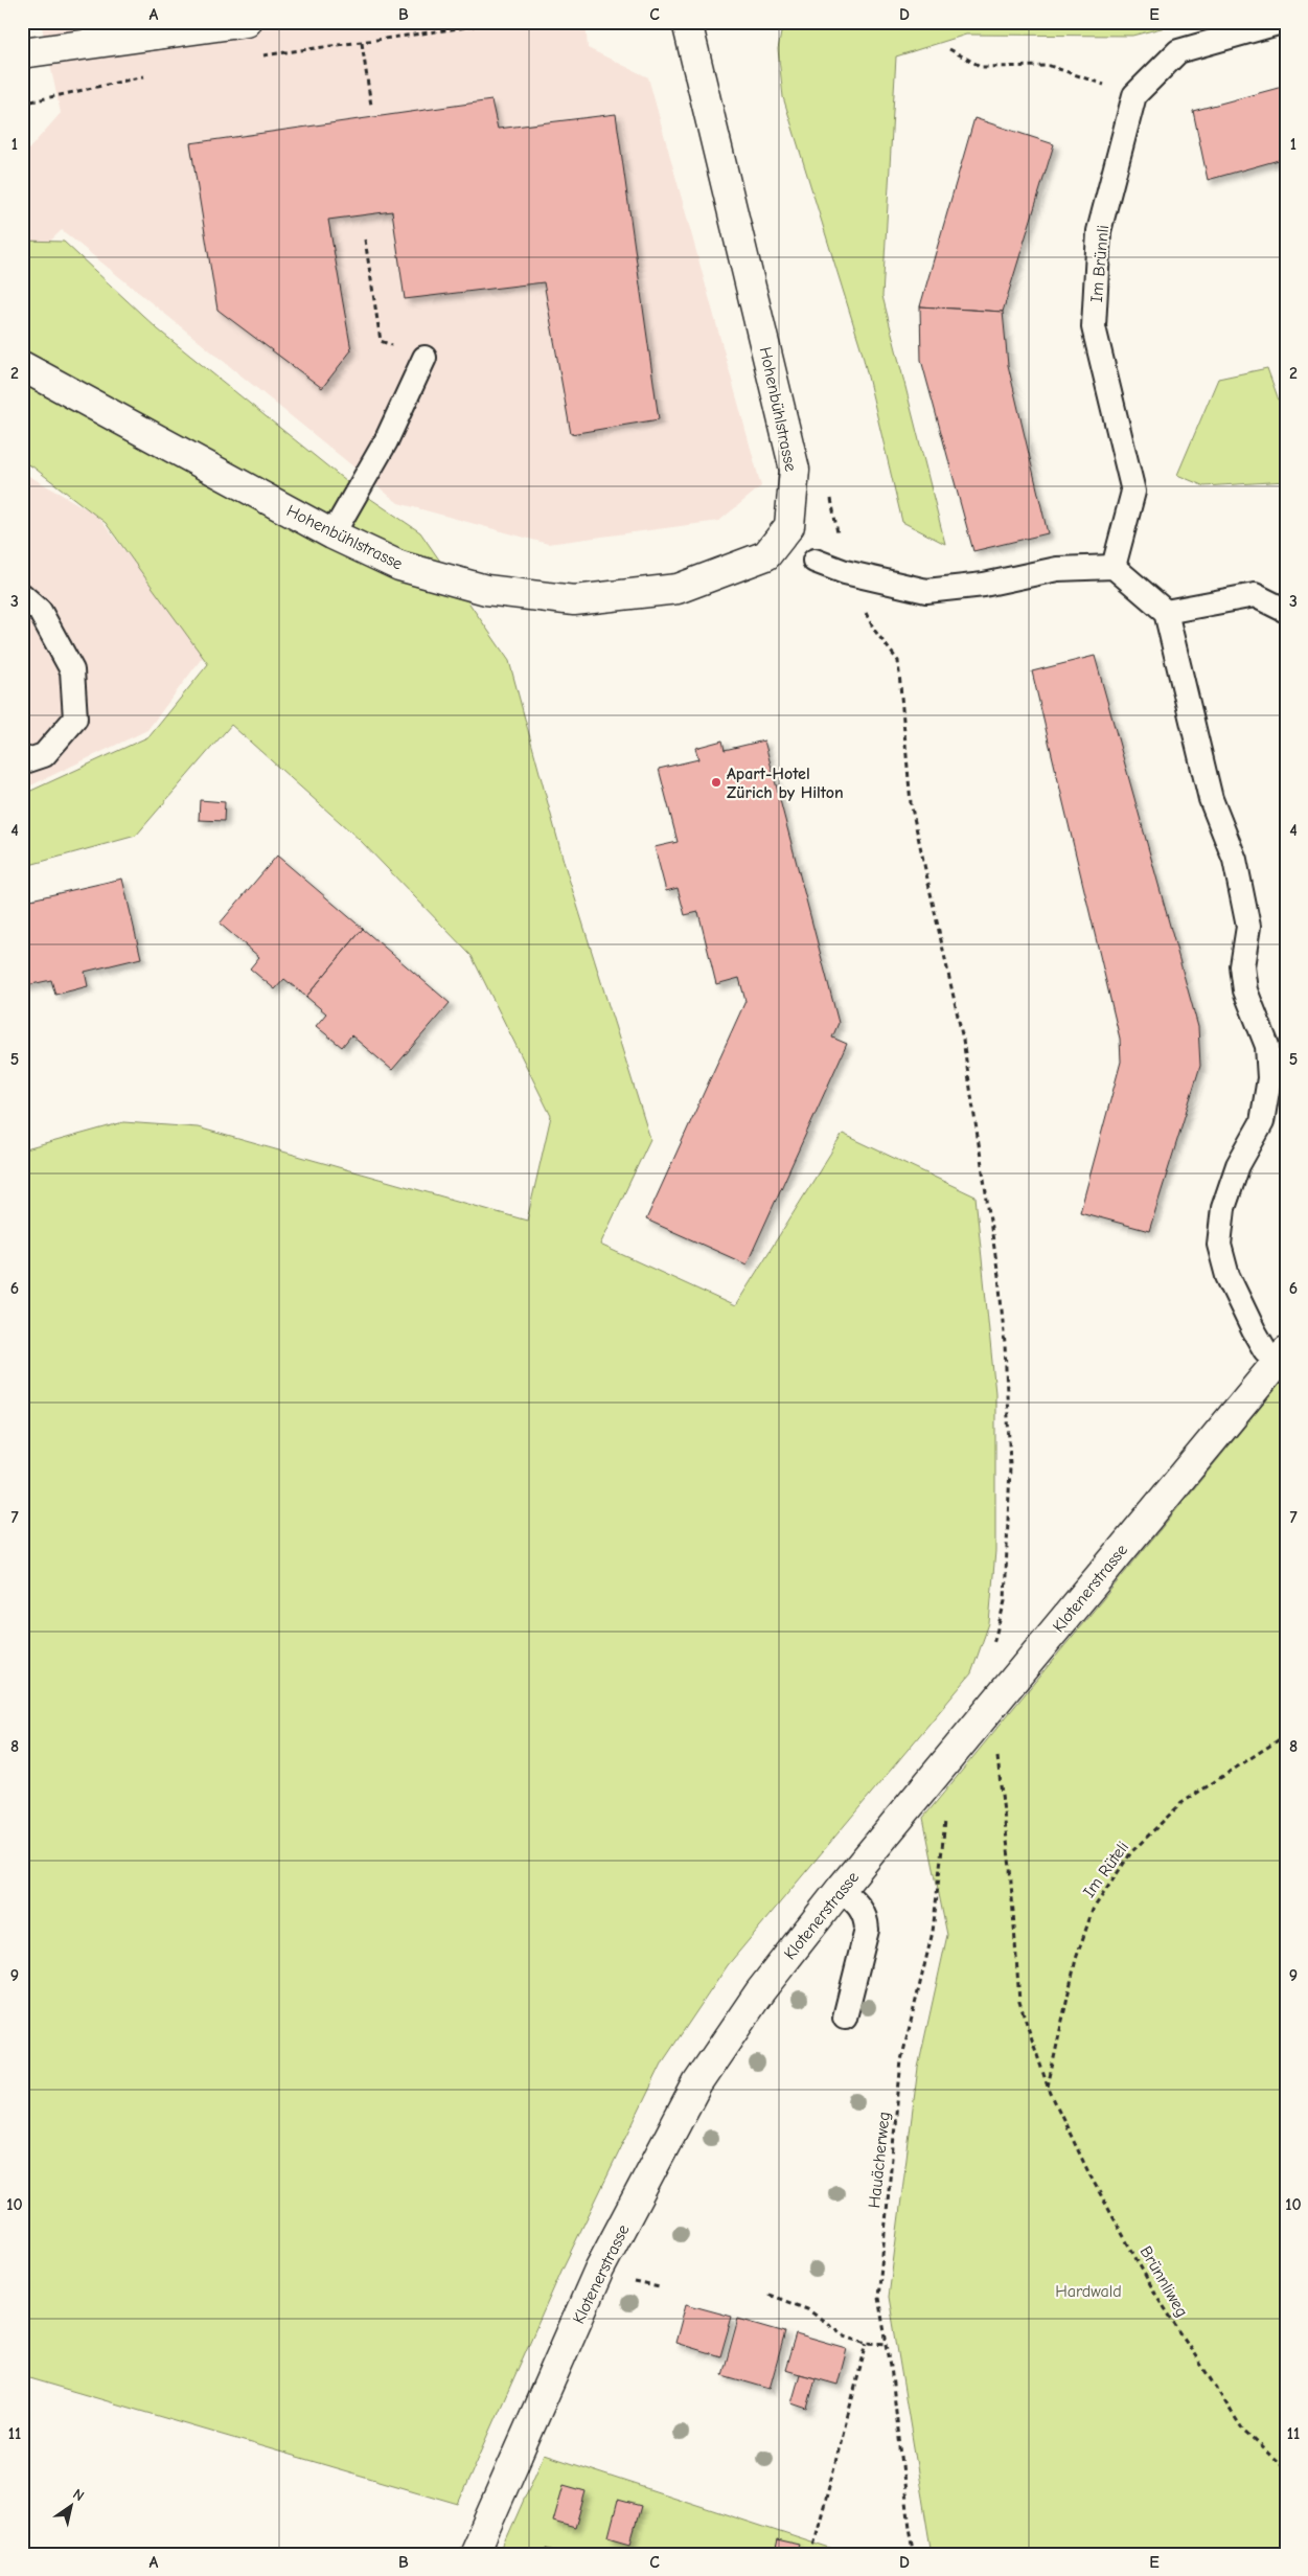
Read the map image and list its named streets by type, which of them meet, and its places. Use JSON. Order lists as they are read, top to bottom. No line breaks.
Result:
{"streets":{"street":["Hohenbühlstrasse","Klotenerstrasse"],"lane":["Im Brünnli"],"path":["Im Rüteli","Hauächerweg","Brünnliweg"]},"crossings":[["Klotenerstrasse","Hauächerweg"],["Klotenerstrasse","Brünnliweg"],["Im Rüteli","Brünnliweg"]],"parks":["Hardwald"],"places":["Apart-Hotel Zürich by Hilton"],"north":"top right","grid":{"columns":["A","B","C","D","E"],"rows":["1","2","3","4","5","6","7","8","9","10","11"]}}
